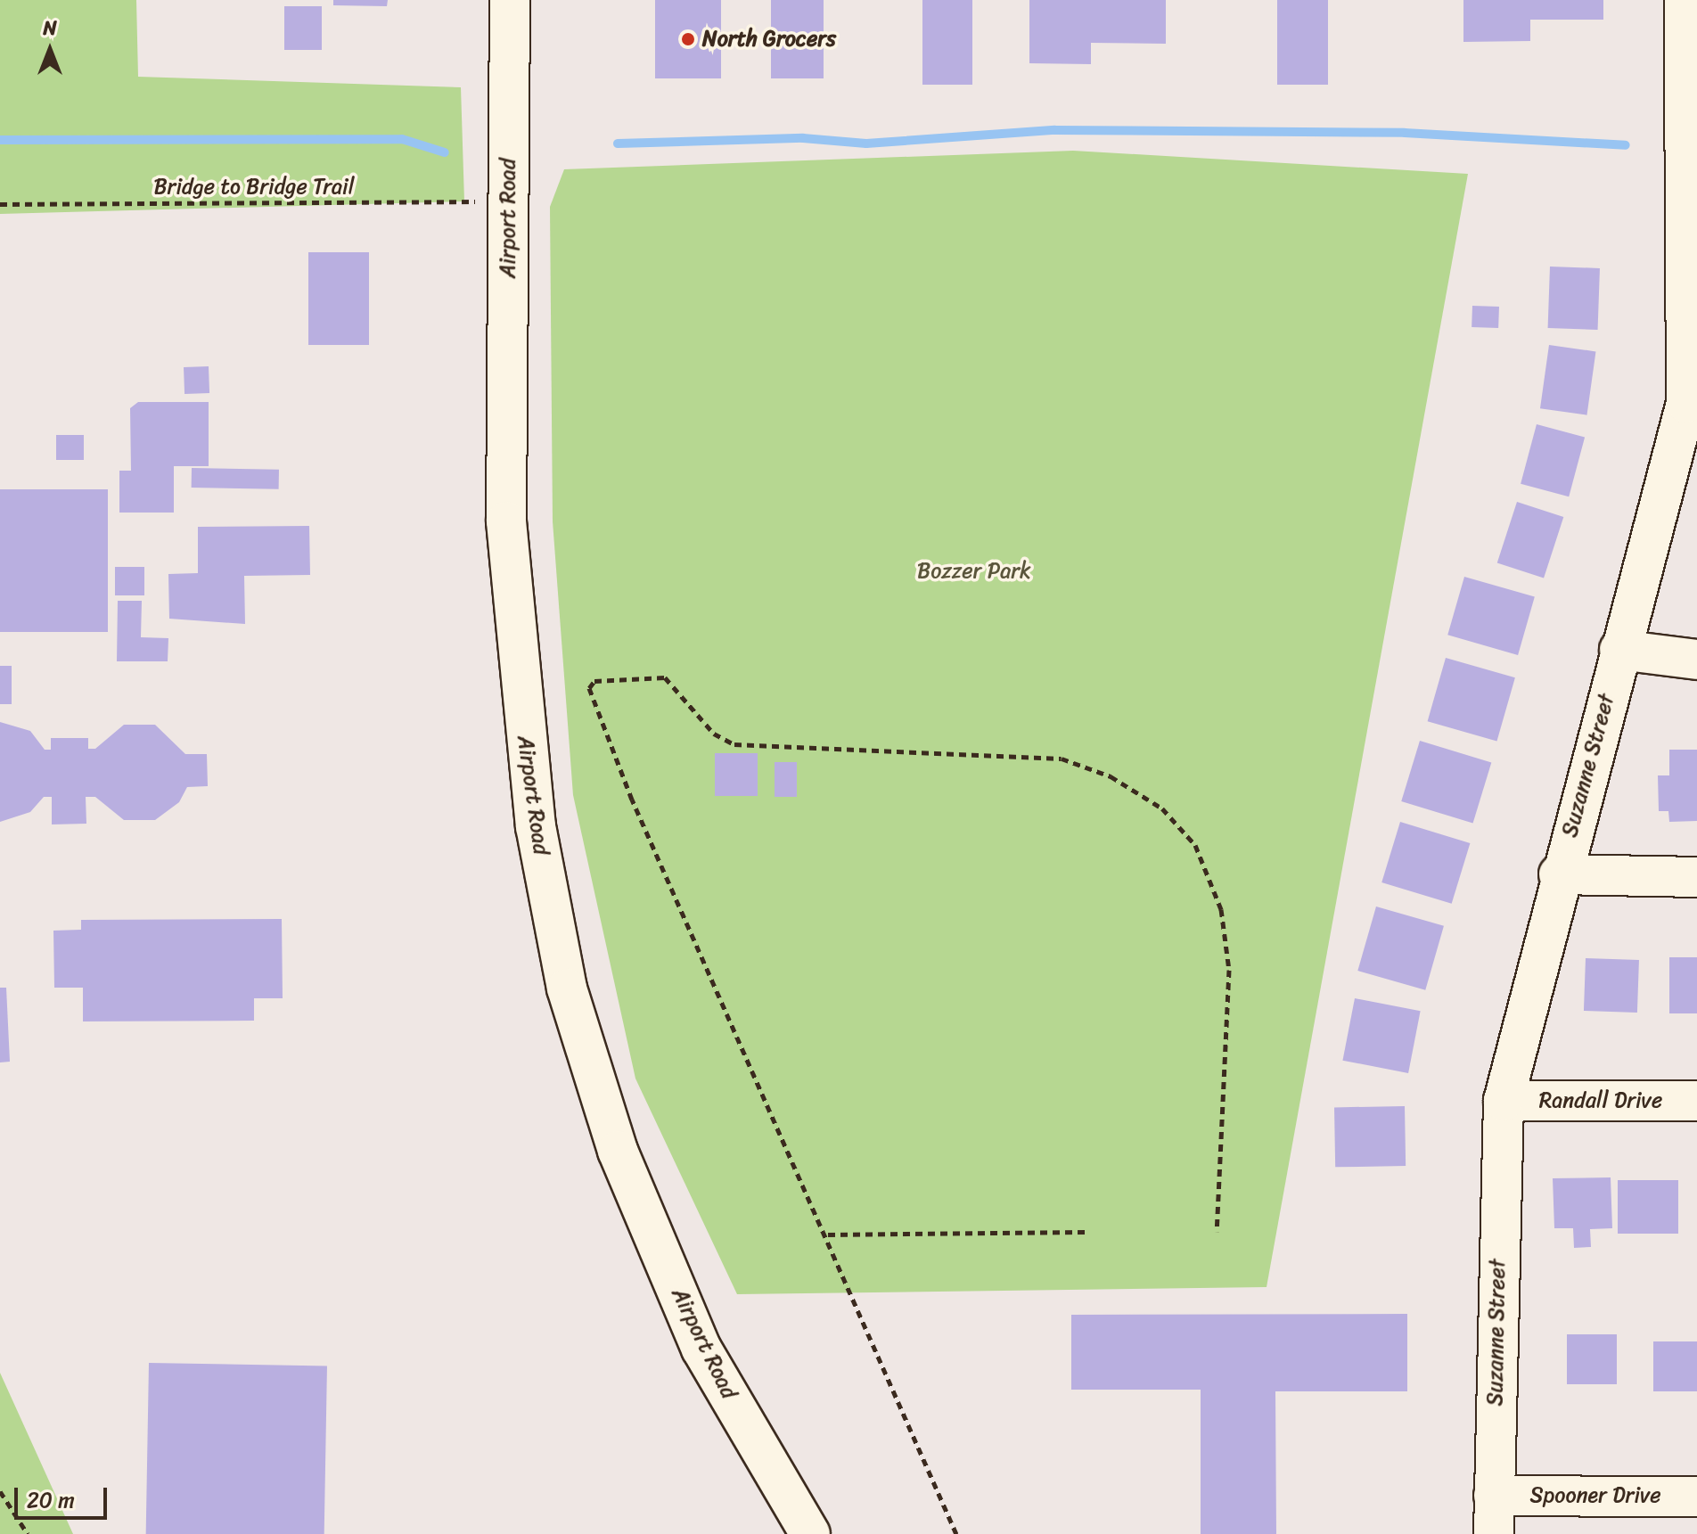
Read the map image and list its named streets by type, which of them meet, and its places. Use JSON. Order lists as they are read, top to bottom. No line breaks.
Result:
{"streets":{"street":["Airport Road","Suzanne Street","Randall Drive","Spooner Drive"],"path":["Bridge to Bridge Trail"]},"crossings":[["Bridge to Bridge Trail","Airport Road"],["Suzanne Street","Randall Drive"],["Suzanne Street","Spooner Drive"]],"parks":["Bozzer Park"],"places":["North Grocers"],"scale_bar":"20 m","north":"top"}
